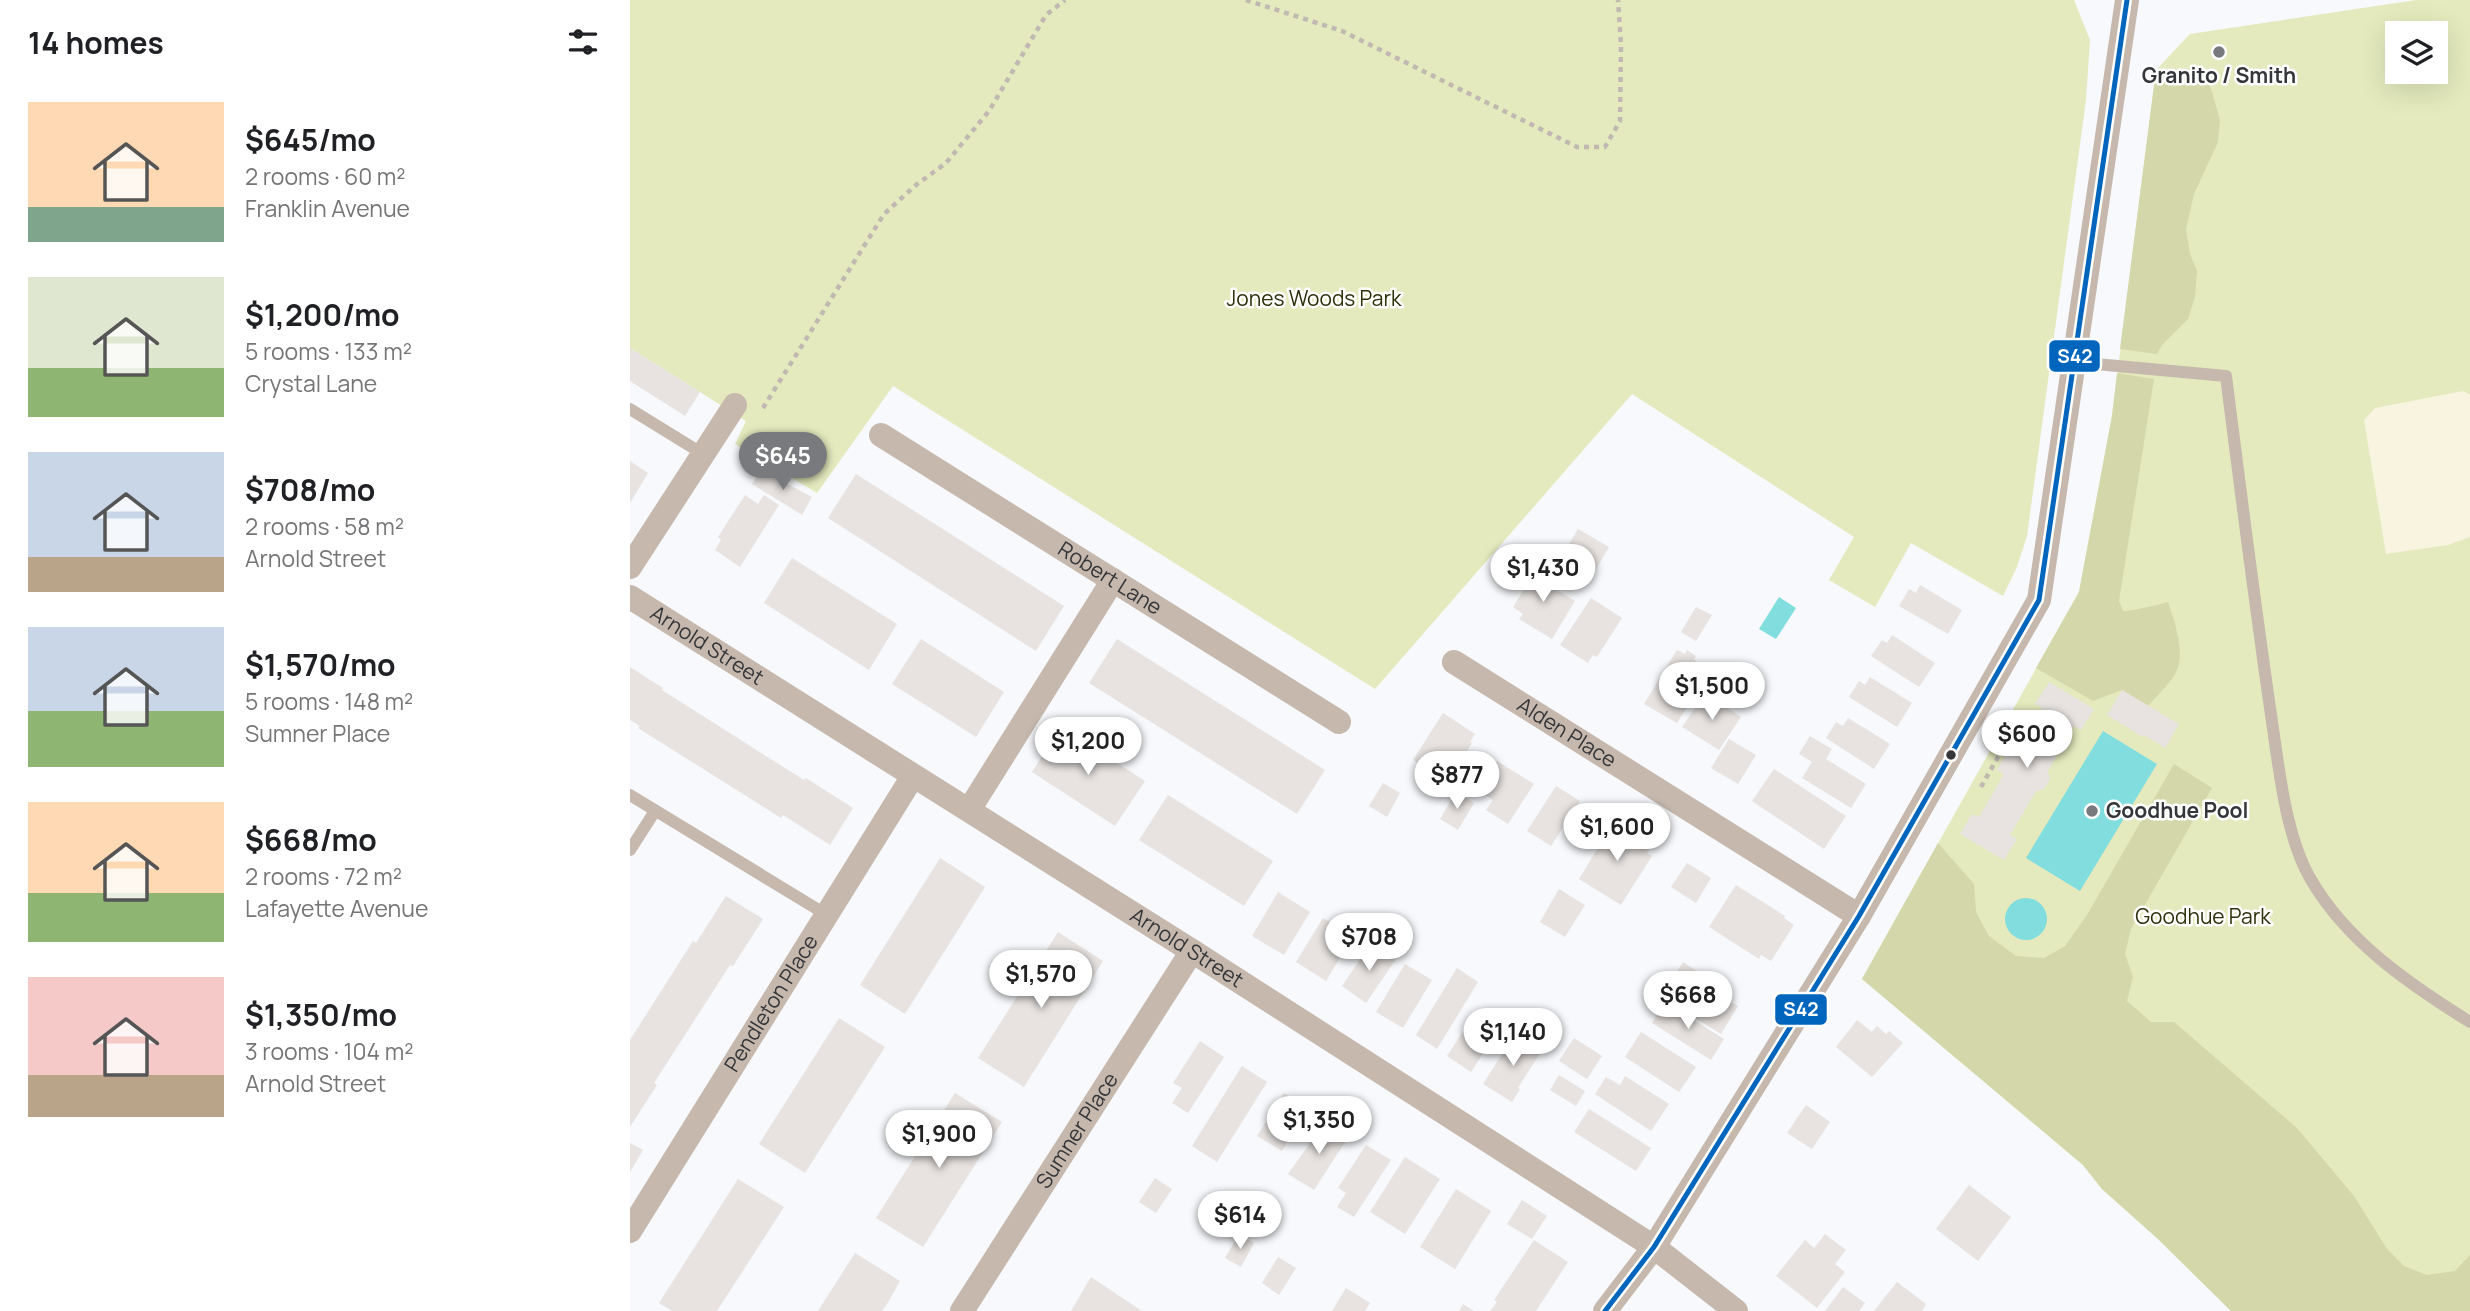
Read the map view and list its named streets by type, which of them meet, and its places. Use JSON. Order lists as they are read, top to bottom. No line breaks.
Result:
{"streets":{"street":["Robert Lane","Arnold Street","Alden Place","Pendleton Place","Sumner Place"]},"crossings":[["Arnold Street","Pendleton Place"],["Arnold Street","Sumner Place"]],"parks":["Jones Woods Park","Goodhue Park"],"places":["Granito / Smith","Goodhue Pool"],"lines":["transit line S42"],"page":{"heading":"14 homes","list":[{"name":"$645/mo","note":"2 rooms · 60 m² · Franklin Avenue"},{"name":"$1,200/mo","note":"5 rooms · 133 m² · Crystal Lane"},{"name":"$708/mo","note":"2 rooms · 58 m² · Arnold Street"},{"name":"$1,570/mo","note":"5 rooms · 148 m² · Sumner Place"},{"name":"$668/mo","note":"2 rooms · 72 m² · Lafayette Avenue"},{"name":"$1,350/mo","note":"3 rooms · 104 m² · Arnold Street"}],"price":["$645","$1,430","$1,500","$600","$1,200","$877","$1,600","$708","$1,570","$668","$1,140","$1,350","$1,900","$614"]}}
